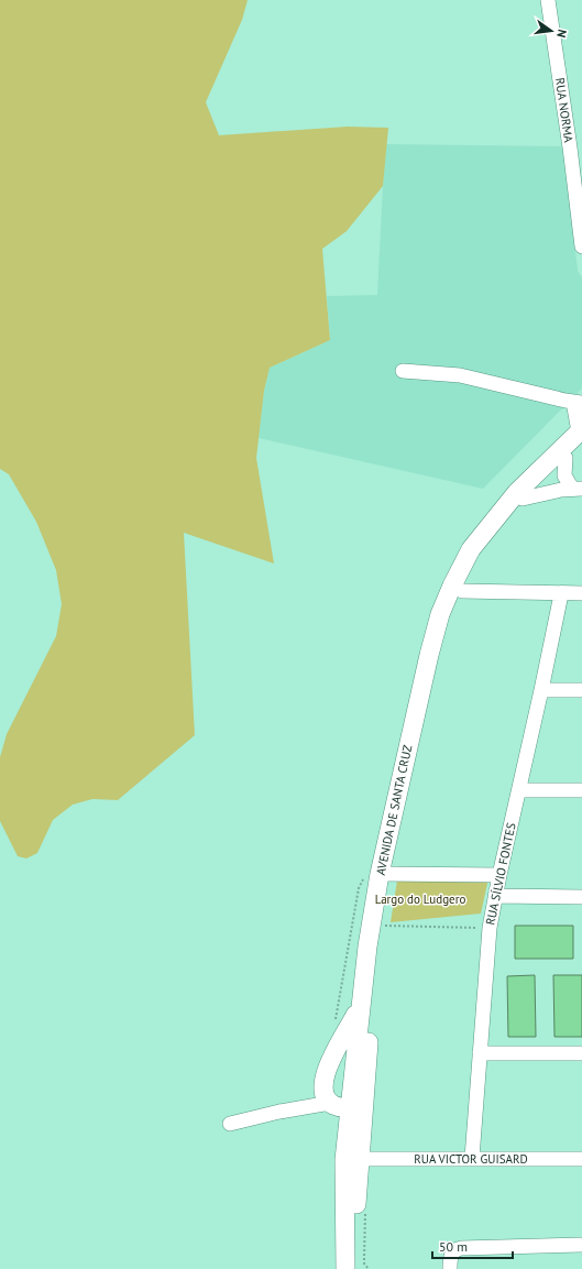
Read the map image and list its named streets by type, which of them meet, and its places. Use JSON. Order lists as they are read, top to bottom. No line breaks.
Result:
{"streets":{"main road":["AVENIDA DE SANTA CRUZ"],"street":["RUA NORMA","RUA SÍLVIO FONTES","RUA VICTOR GUISARD"]},"crossings":[["AVENIDA DE SANTA CRUZ","RUA VICTOR GUISARD"],["RUA SÍLVIO FONTES","RUA VICTOR GUISARD"]],"parks":["Largo do Ludgero"],"scale_bar":"50 m","north":"right"}
